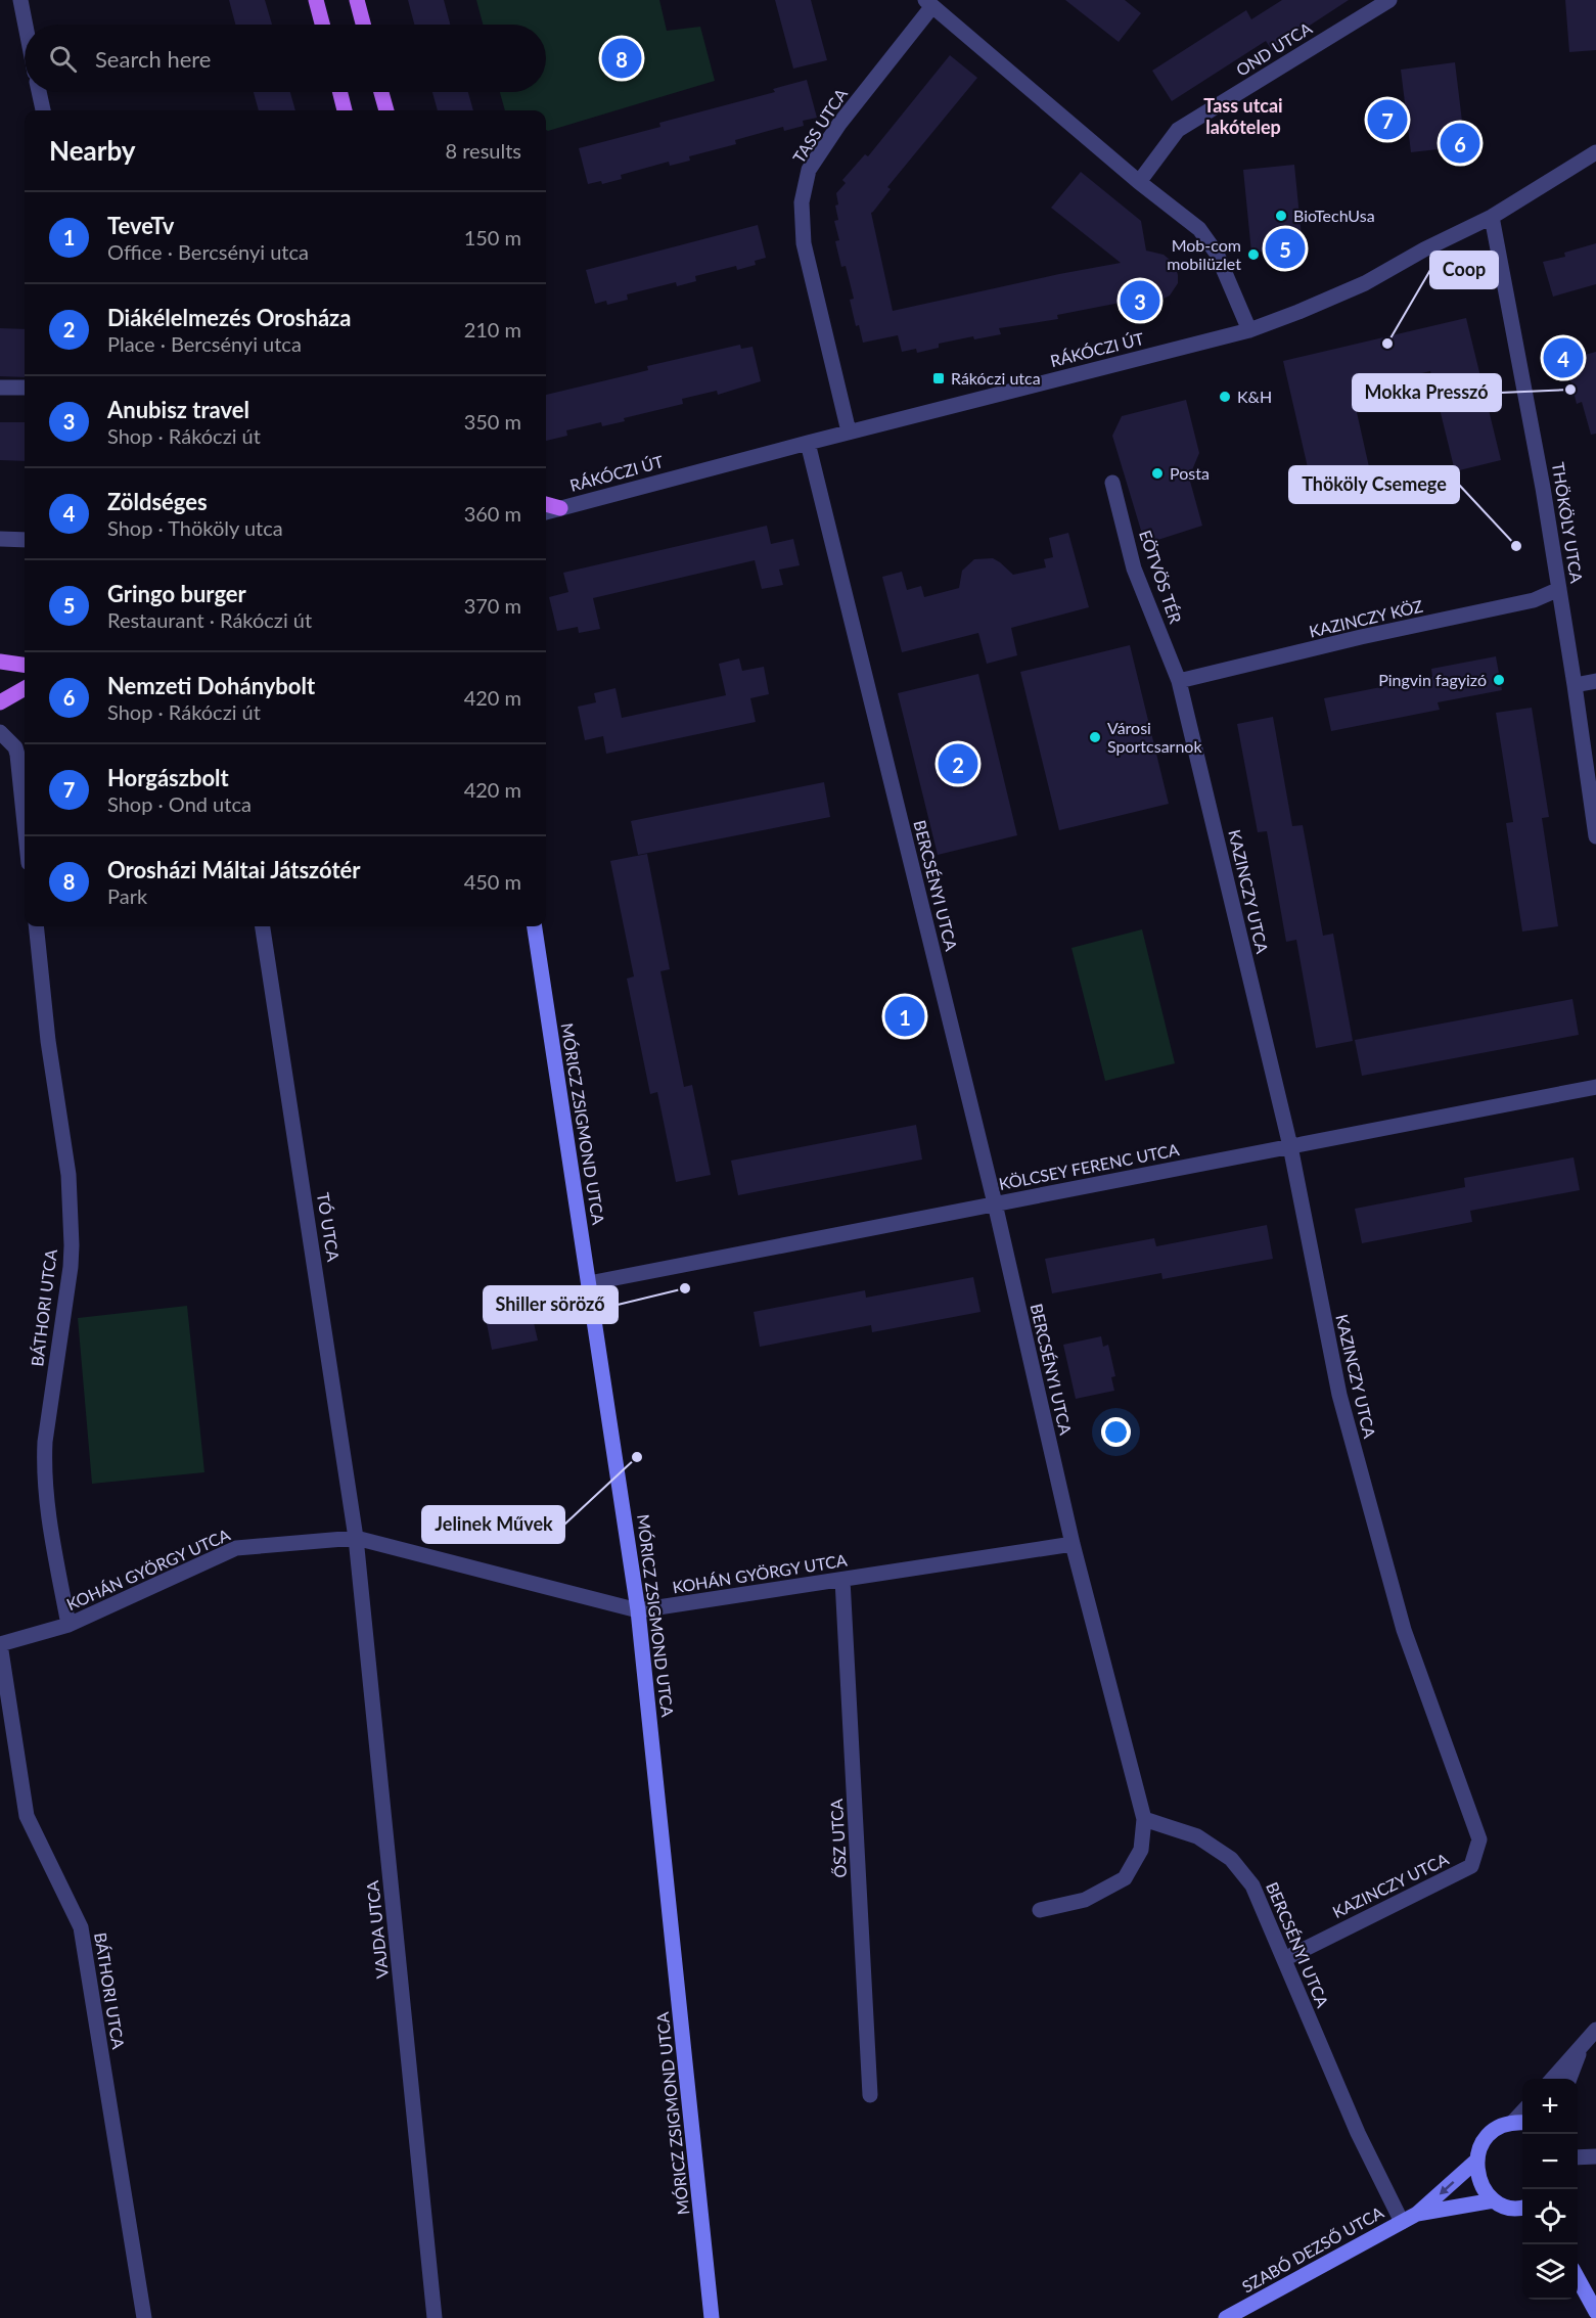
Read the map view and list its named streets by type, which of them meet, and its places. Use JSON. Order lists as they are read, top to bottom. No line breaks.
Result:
{"streets":{"main road":["MÓRICZ ZSIGMOND UTCA","SZABÓ DEZSŐ UTCA"],"street":["OND UTCA","TASS UTCA","RÁKÓCZI ÚT","THÖKÖLY UTCA","EÖTVÖS TÉR","KAZINCZY KÖZ","BERCSÉNYI UTCA","KAZINCZY UTCA","KÖLCSEY FERENC UTCA","TÓ UTCA","BÁTHORI UTCA","KOHÁN GYÖRGY UTCA","ŐSZ UTCA","VAJDA UTCA"]},"crossings":[["OND UTCA","TASS UTCA"],["TASS UTCA","RÁKÓCZI ÚT"],["RÁKÓCZI ÚT","THÖKÖLY UTCA"],["RÁKÓCZI ÚT","BERCSÉNYI UTCA"],["THÖKÖLY UTCA","KAZINCZY KÖZ"],["EÖTVÖS TÉR","KAZINCZY KÖZ"],["EÖTVÖS TÉR","KAZINCZY UTCA"],["KAZINCZY KÖZ","KAZINCZY UTCA"],["BERCSÉNYI UTCA","KAZINCZY UTCA"],["BERCSÉNYI UTCA","KÖLCSEY FERENC UTCA"],["BERCSÉNYI UTCA","KOHÁN GYÖRGY UTCA"],["BERCSÉNYI UTCA","SZABÓ DEZSŐ UTCA"],["KAZINCZY UTCA","KÖLCSEY FERENC UTCA"],["MÓRICZ ZSIGMOND UTCA","KÖLCSEY FERENC UTCA"],["MÓRICZ ZSIGMOND UTCA","KOHÁN GYÖRGY UTCA"],["TÓ UTCA","KOHÁN GYÖRGY UTCA"],["TÓ UTCA","VAJDA UTCA"],["BÁTHORI UTCA","KOHÁN GYÖRGY UTCA"],["KOHÁN GYÖRGY UTCA","ŐSZ UTCA"],["KOHÁN GYÖRGY UTCA","VAJDA UTCA"]],"districts":["Tass utcai lakótelep"],"places":{"other":["BioTechUsa","Mob-com mobilüzlet","Coop","Mokka Presszó","K&H","Posta","Thököly Csemege","Pingvin fagyizó","Városi Sportcsarnok","Shiller söröző","Jelinek Művek"],"transit":["Rákóczi utca"]},"page":{"search":"Search here","pins":["8","7","6","5","3","4","2","1"],"heading":["Nearby","8 results"],"list":[{"mark":"1","name":"TeveTv","note":"Office · Bercsényi utca","value":"150 m"},{"mark":"2","name":"Diákélelmezés Orosháza","note":"Place · Bercsényi utca","value":"210 m"},{"mark":"3","name":"Anubisz travel","note":"Shop · Rákóczi út","value":"350 m"},{"mark":"4","name":"Zöldséges","note":"Shop · Thököly utca","value":"360 m"},{"mark":"5","name":"Gringo burger","note":"Restaurant · Rákóczi út","value":"370 m"},{"mark":"6","name":"Nemzeti Dohánybolt","note":"Shop · Rákóczi út","value":"420 m"},{"mark":"7","name":"Horgászbolt","note":"Shop · Ond utca","value":"420 m"},{"mark":"8","name":"Orosházi Máltai Játszótér","note":"Park","value":"450 m"}],"map_buttons":["+","−"]}}
